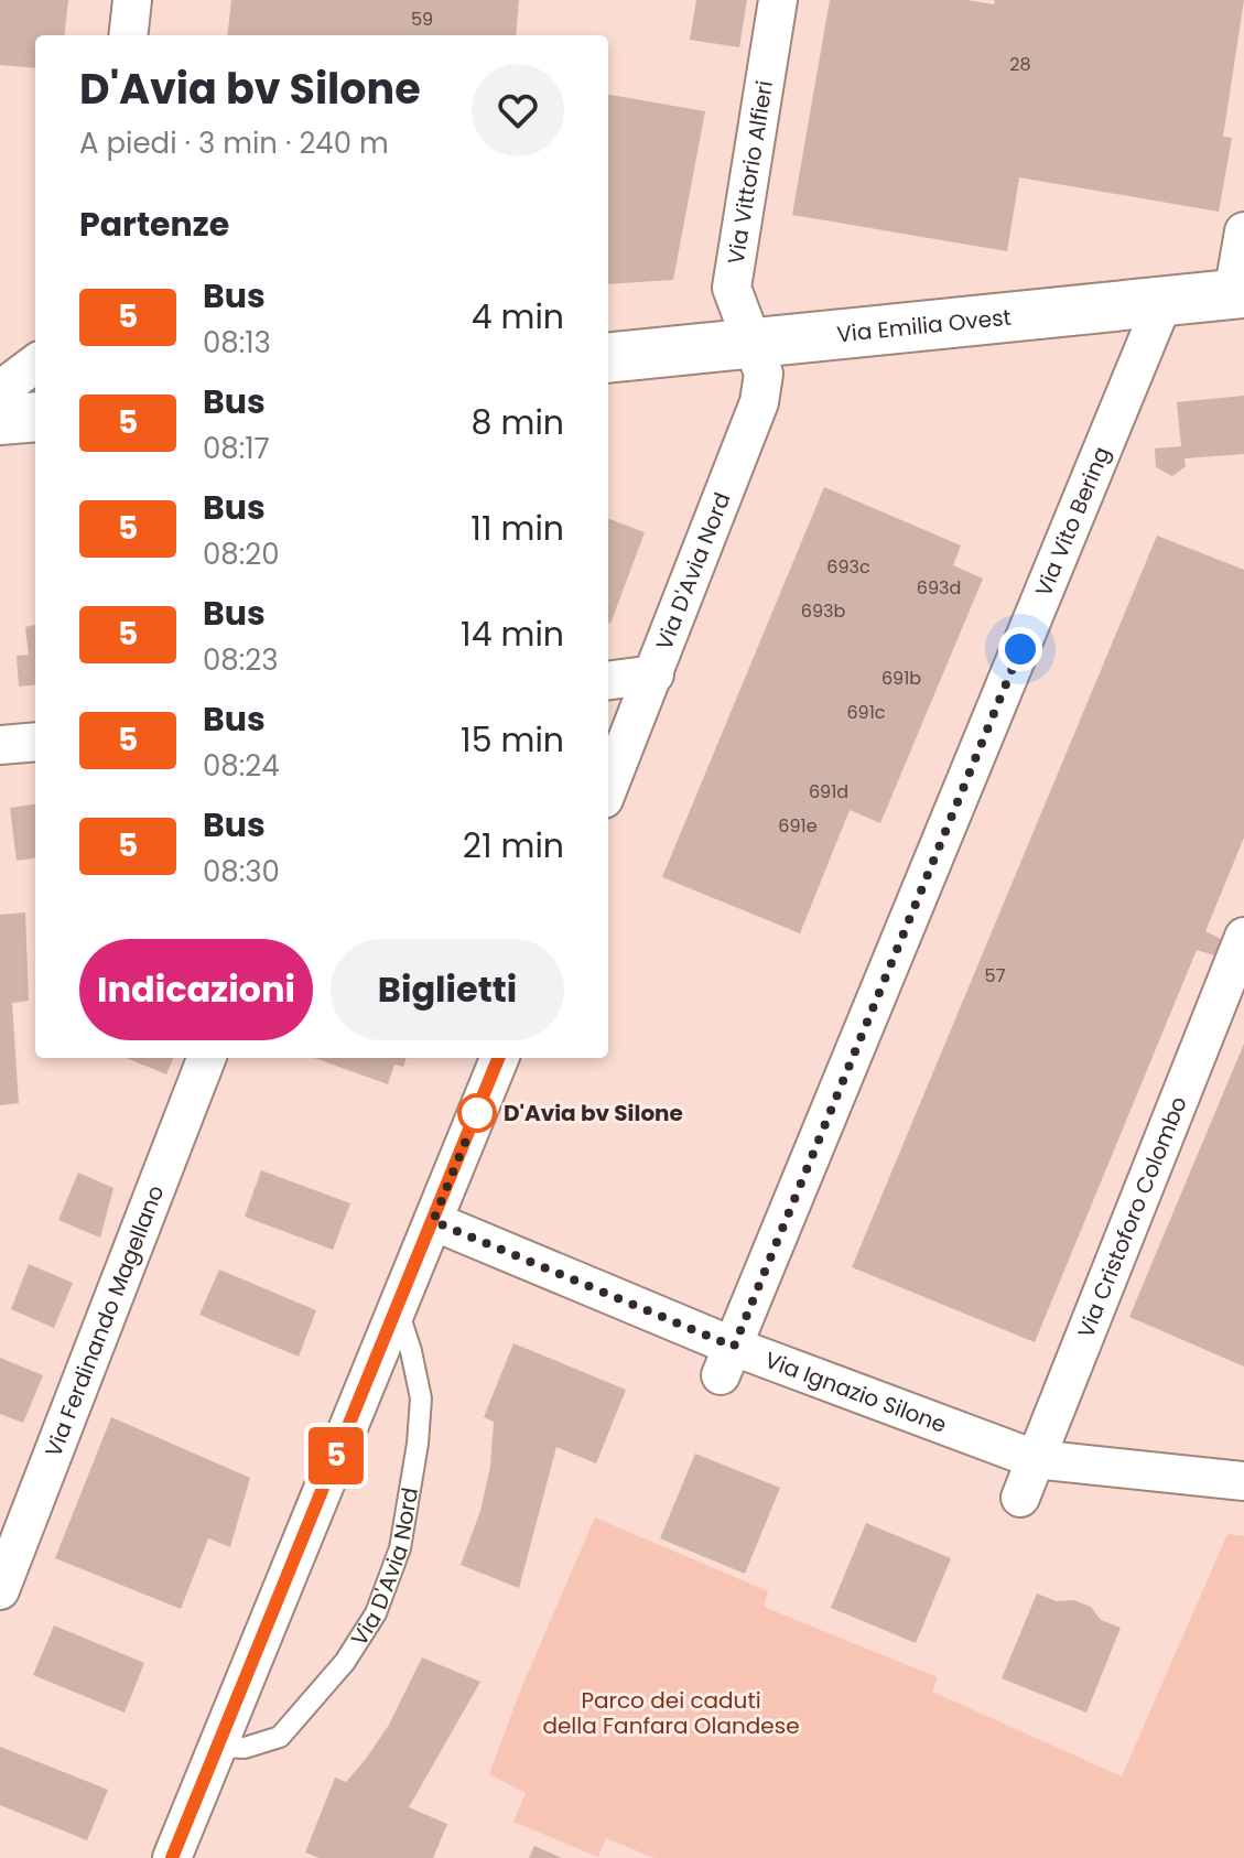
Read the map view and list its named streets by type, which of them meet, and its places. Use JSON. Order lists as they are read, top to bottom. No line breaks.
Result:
{"streets":{"main road":["Via Emilia Ovest"],"street":["Via Vittorio Alfieri","Via Vito Bering","Via D'Avia Nord","Via Cristoforo Colombo","Via Ferdinando Magellano","Via Ignazio Silone"]},"crossings":[["Via Vittorio Alfieri","Via Emilia Ovest"],["Via Vittorio Alfieri","Via D'Avia Nord"],["Via Emilia Ovest","Via Vito Bering"],["Via Emilia Ovest","Via D'Avia Nord"],["Via Vito Bering","Via Ignazio Silone"],["Via Cristoforo Colombo","Via Ignazio Silone"]],"parks":["Parco dei caduti della Fanfara Olandese"],"places":["D'Avia bv Silone"],"lines":["bus line 5"],"house_numbers":["59","28","693c","693d","693b","691b","691c","691d","691e","57"],"page":{"on_map":"5","heading":[["D'Avia bv Silone","A piedi · 3 min · 240 m"],"Partenze"],"list":[{"mark":"5","name":"Bus","note":"08:13","value":"4 min"},{"mark":"5","name":"Bus","note":"08:17","value":"8 min"},{"mark":"5","name":"Bus","note":"08:20","value":"11 min"},{"mark":"5","name":"Bus","note":"08:23","value":"14 min"},{"mark":"5","name":"Bus","note":"08:24","value":"15 min"},{"mark":"5","name":"Bus","note":"08:30","value":"21 min"}],"buttons":["Indicazioni","Biglietti"]}}
